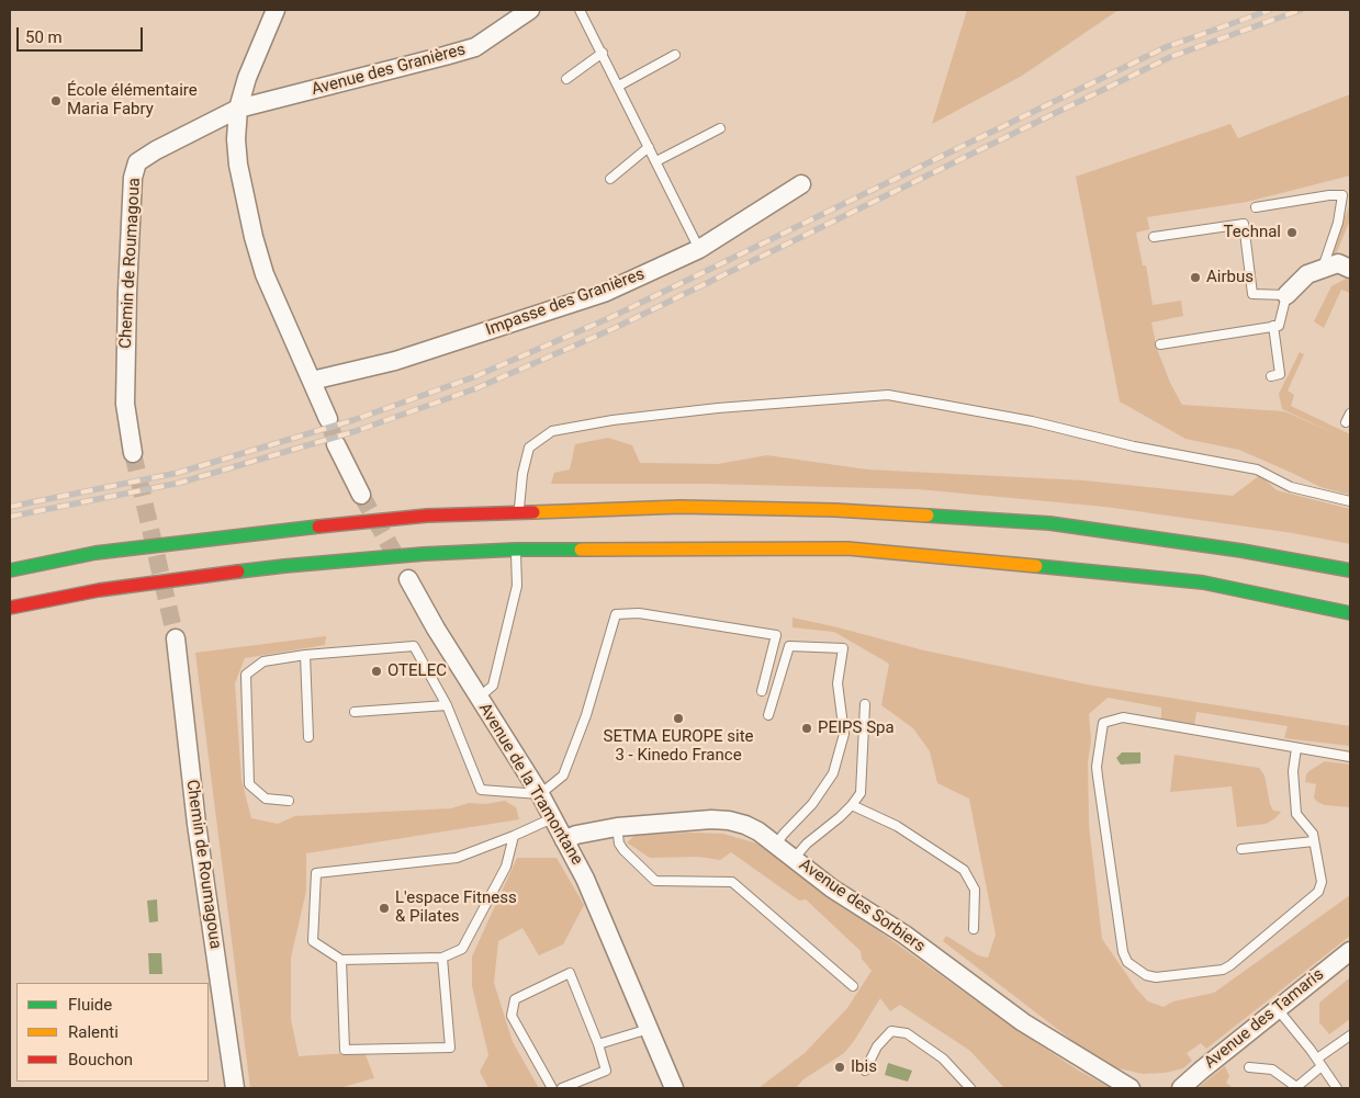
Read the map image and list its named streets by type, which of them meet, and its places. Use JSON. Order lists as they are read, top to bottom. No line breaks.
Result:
{"streets":{"street":["Avenue des Granières","Chemin de Roumagoua","Impasse des Granières","Avenue de la Tramontane","Avenue des Sorbiers","Avenue des Tamaris"]},"crossings":[["Avenue des Granières","Chemin de Roumagoua"],["Avenue de la Tramontane","Avenue des Sorbiers"]],"places":["École élémentaire Maria Fabry","Technal","Airbus","OTELEC","SETMA EUROPE site 3 - Kinedo France","PEIPS Spa","L'espace Fitness & Pilates","Ibis"],"legend":["Fluide","Ralenti","Bouchon"],"scale_bar":"50 m"}
